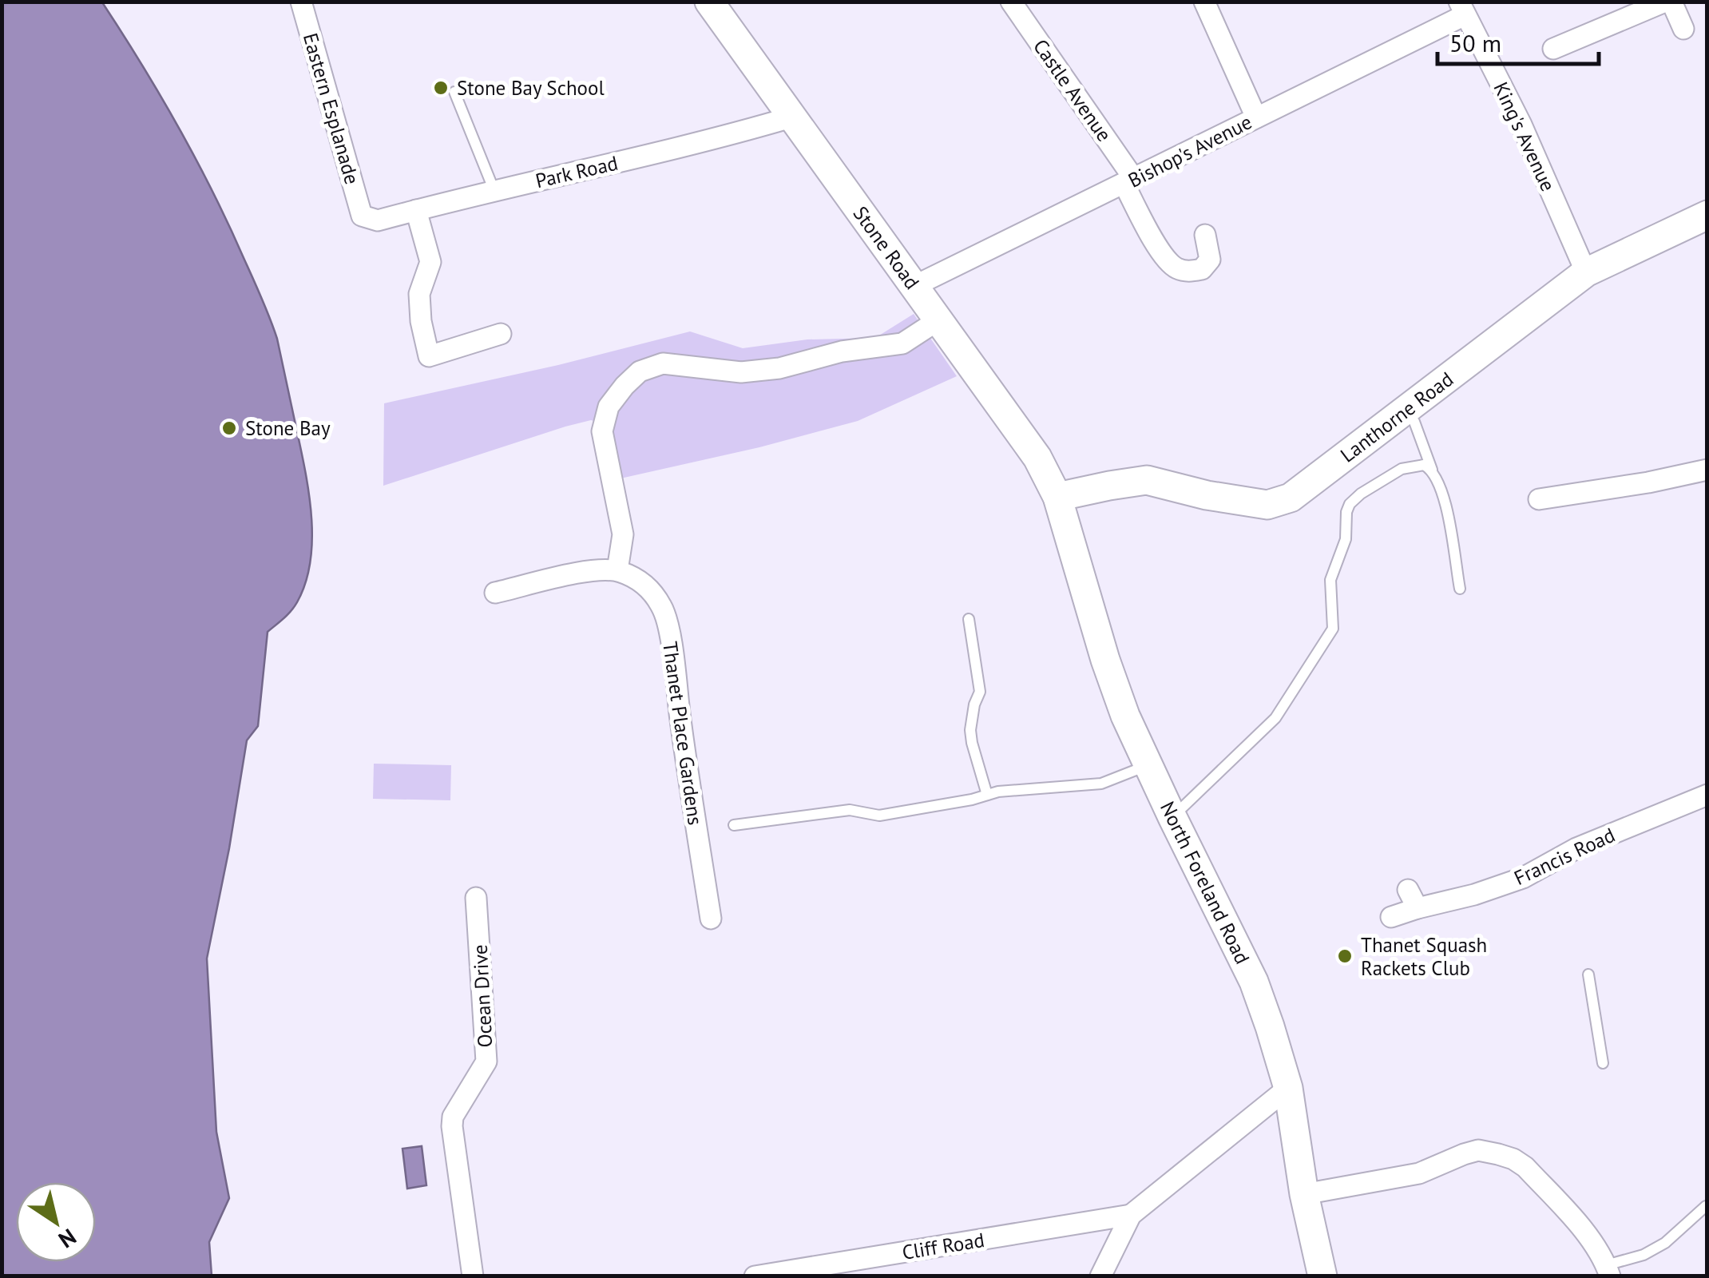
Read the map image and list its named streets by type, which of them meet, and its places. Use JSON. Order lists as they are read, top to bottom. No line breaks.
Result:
{"streets":{"main road":["Stone Road","Lanthorne Road","North Foreland Road"],"street":["Castle Avenue","Eastern Esplanade","King's Avenue","Bishop's Avenue","Park Road","Thanet Place Gardens","Francis Road","Ocean Drive","Cliff Road"]},"crossings":[["Castle Avenue","Bishop's Avenue"],["Eastern Esplanade","Park Road"],["King's Avenue","Bishop's Avenue"],["King's Avenue","Lanthorne Road"],["Bishop's Avenue","Stone Road"],["Park Road","Stone Road"],["Stone Road","Lanthorne Road"],["Stone Road","North Foreland Road"],["Lanthorne Road","North Foreland Road"]],"places":["Stone Bay School","Stone Bay","Thanet Squash Rackets Club"],"scale_bar":"50 m","north":"bottom right"}
